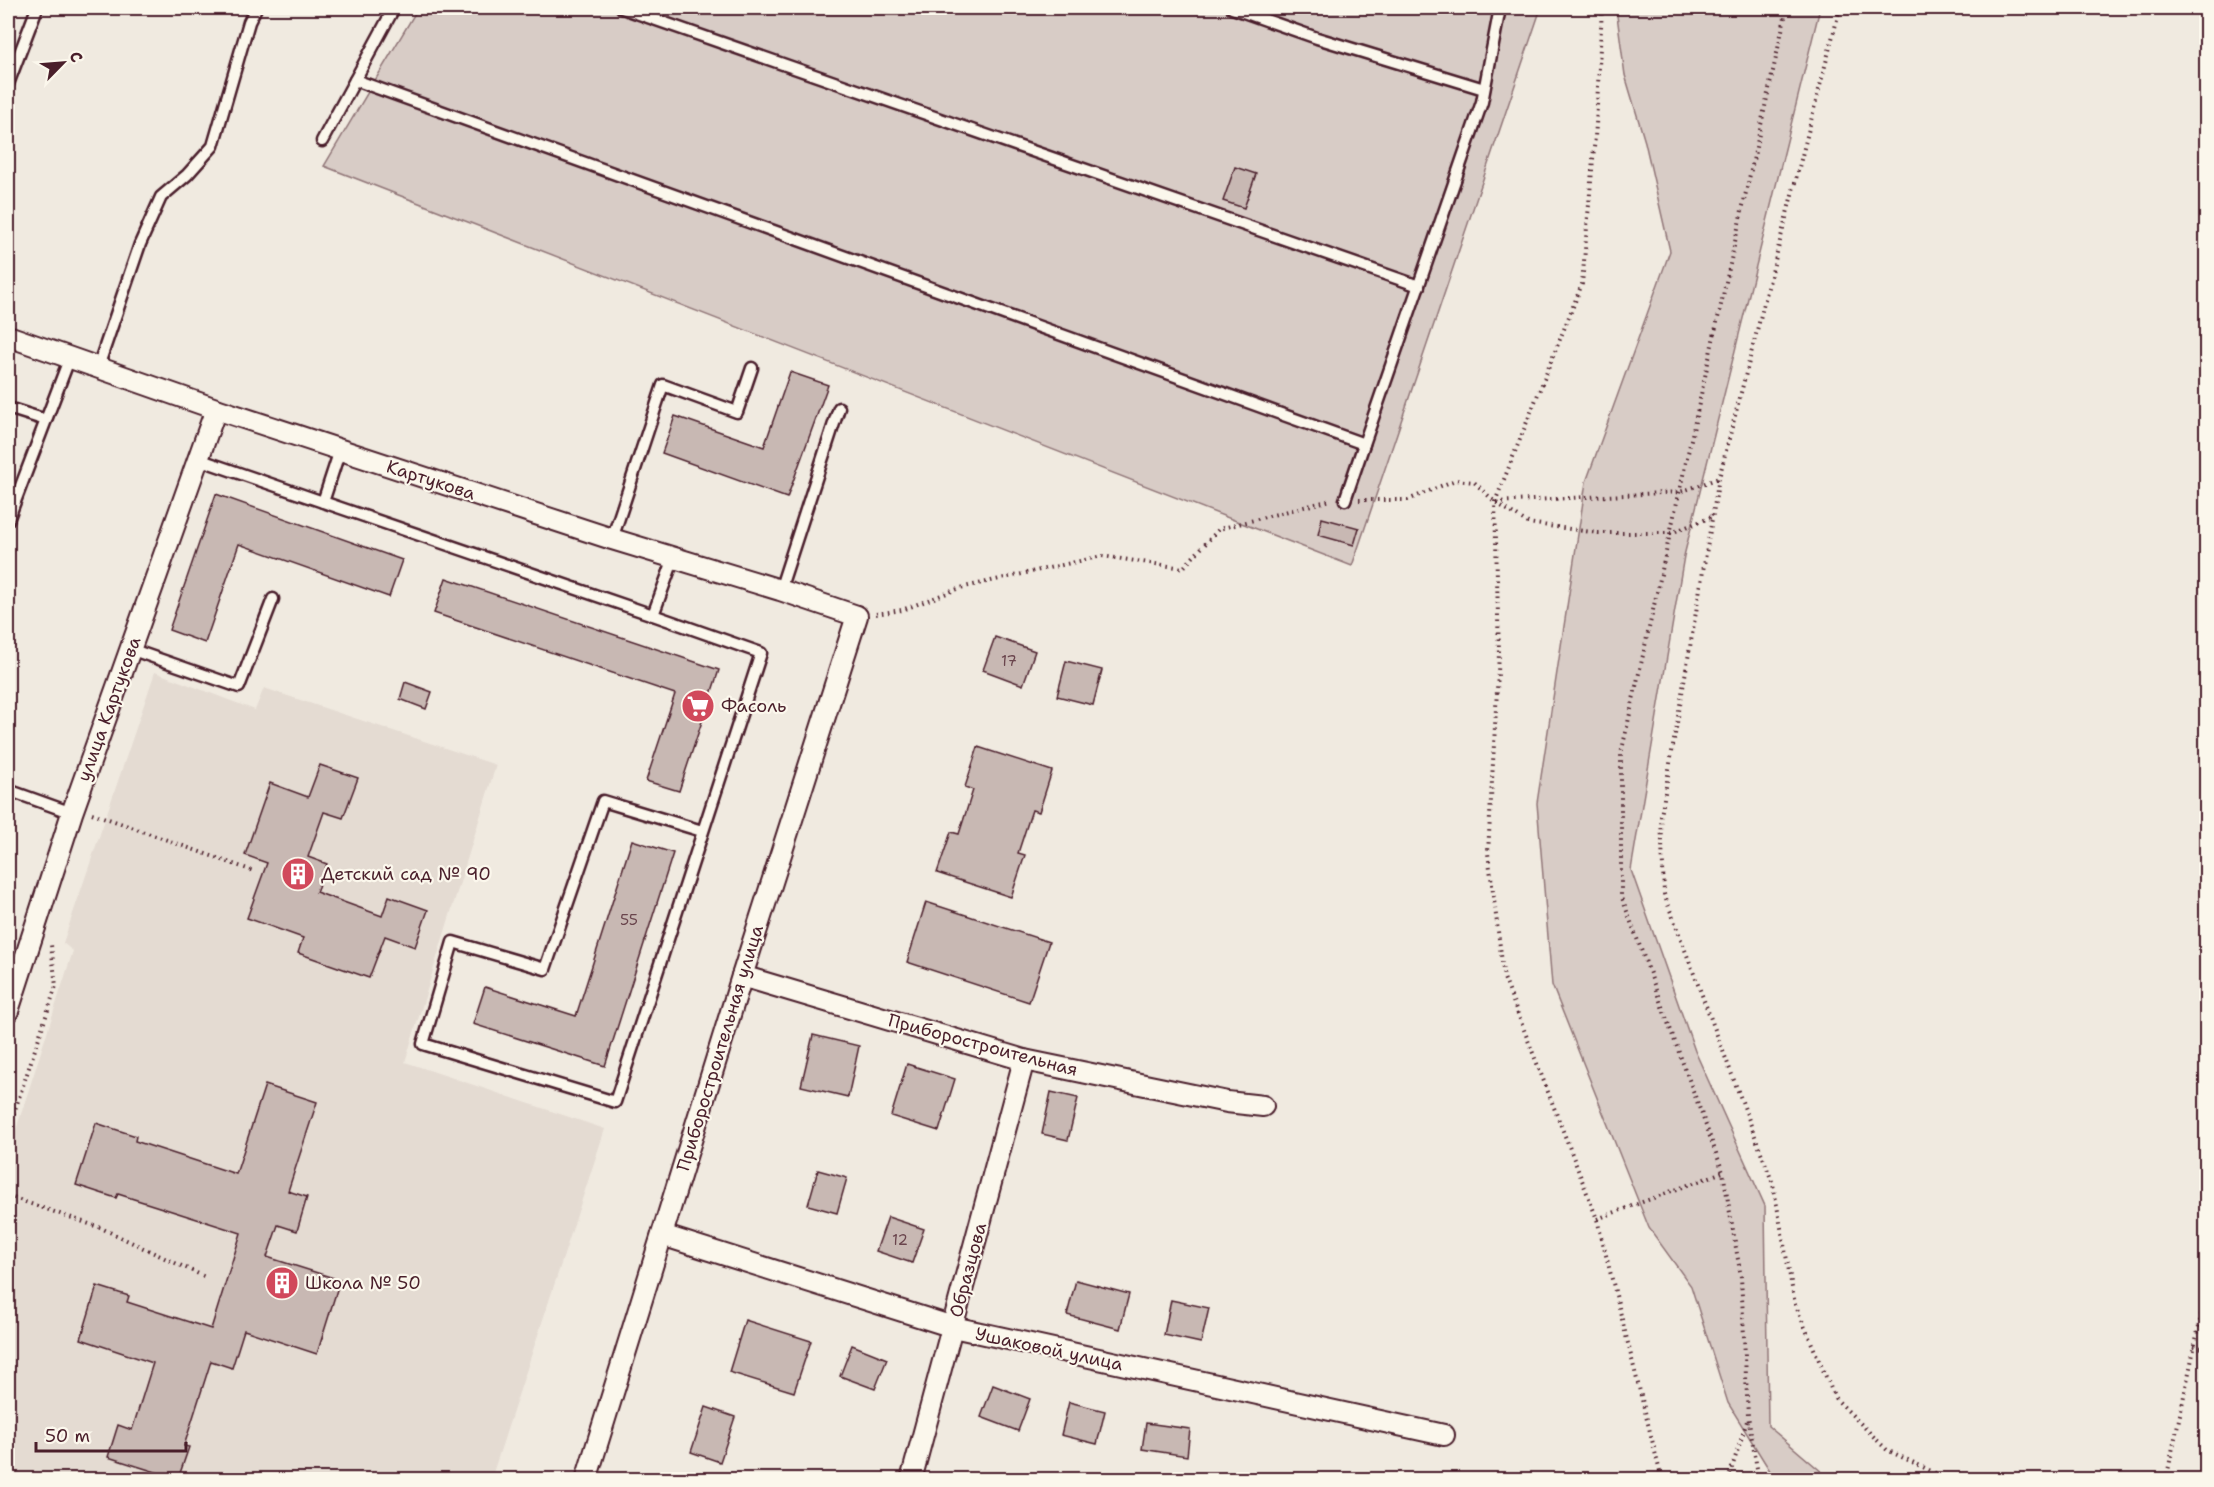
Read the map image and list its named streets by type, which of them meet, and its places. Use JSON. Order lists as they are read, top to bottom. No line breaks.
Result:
{"streets":{"street":["Картукова","улица Картукова","Приборостроительная","Приборостроительная улица","Образцова","Ушаковой улица"]},"crossings":[["Картукова","улица Картукова"],["Картукова","Приборостроительная улица"],["Приборостроительная","Приборостроительная улица"],["Приборостроительная","Образцова"],["Приборостроительная улица","Ушаковой улица"],["Образцова","Ушаковой улица"]],"places":{"supermarket":["Фасоль"],"building":["Детский сад № 90","Школа № 50"]},"house_numbers":["17","55","12"],"scale_bar":"50 m","north":"top right"}
